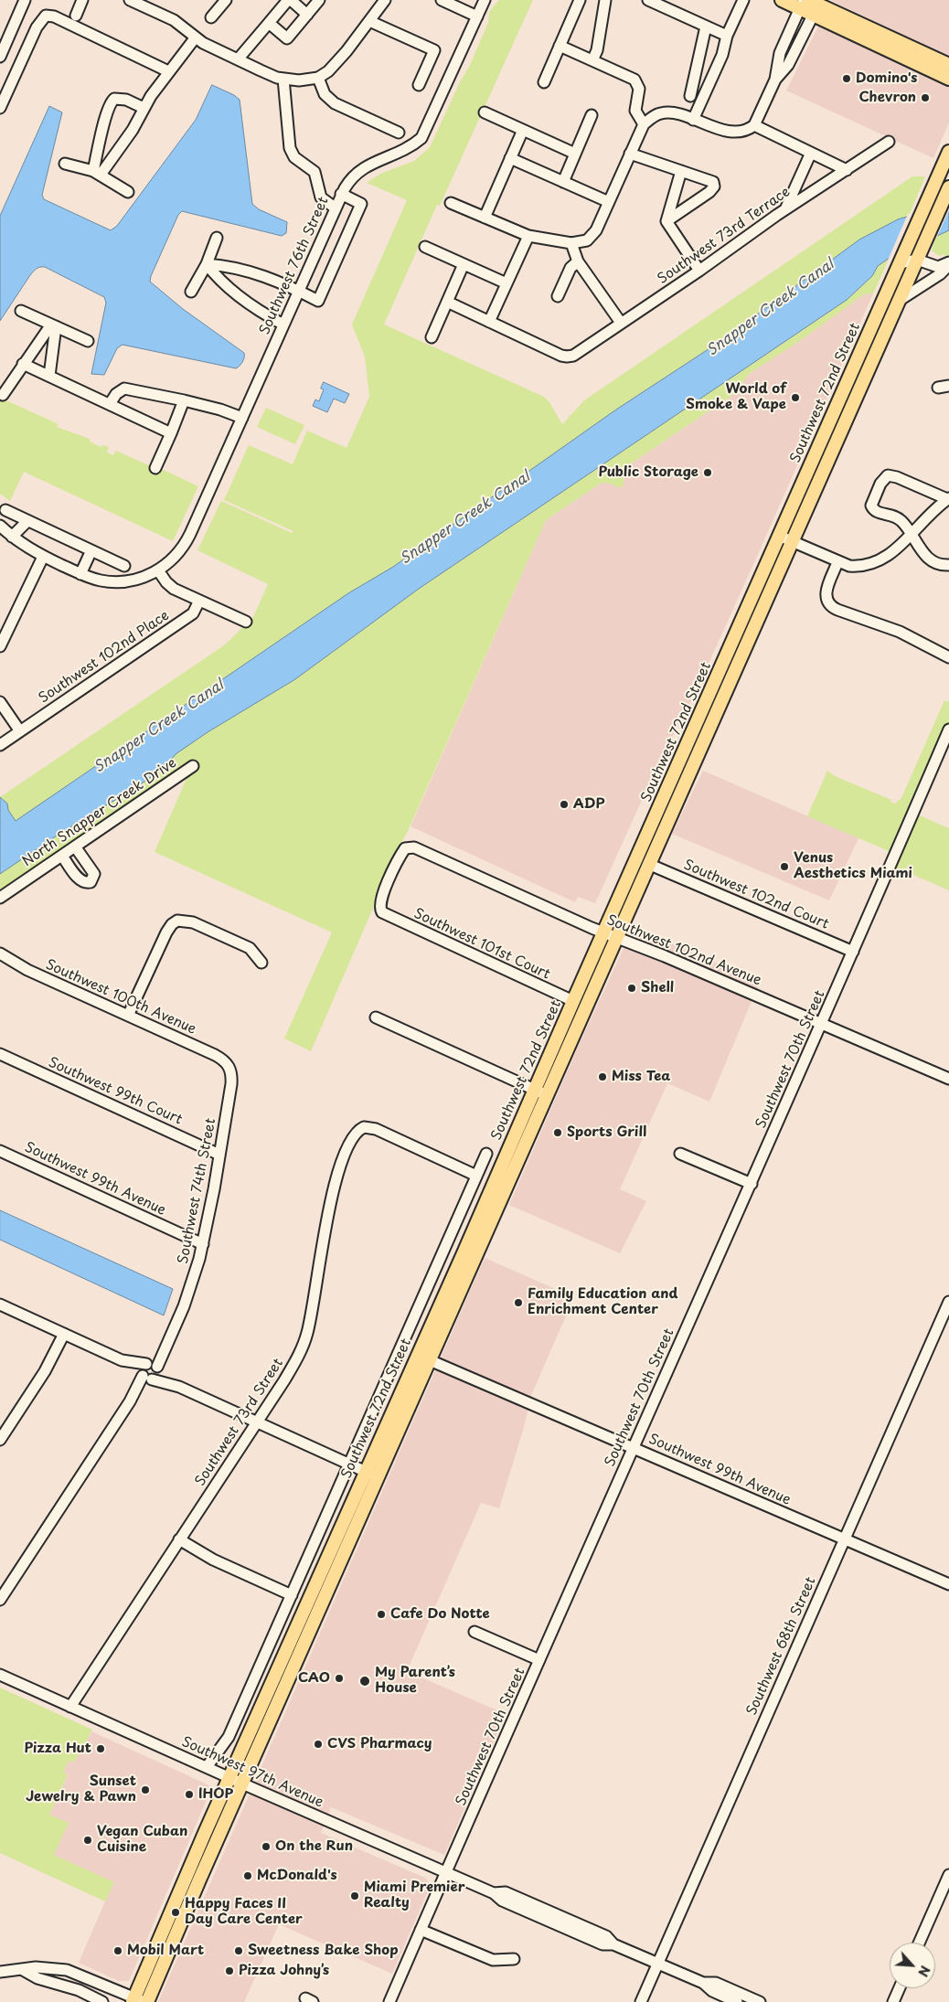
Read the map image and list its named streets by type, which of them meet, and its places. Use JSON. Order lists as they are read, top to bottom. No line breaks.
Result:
{"streets":{"main road":["Southwest 72nd Street"],"street":["Southwest 73rd Terrace","Southwest 76th Street","Southwest 102nd Place","North Snapper Creek Drive","Southwest 102nd Court","Southwest 101st Court","Southwest 102nd Avenue","Southwest 100th Avenue","Southwest 70th Street","Southwest 99th Court","Southwest 99th Avenue","Southwest 74th Street","Southwest 73rd Street","Southwest 68th Street","Southwest 97th Avenue"]},"crossings":[["Southwest 72nd Street","Southwest 102nd Court"],["Southwest 72nd Street","Southwest 101st Court"],["Southwest 72nd Street","Southwest 102nd Avenue"],["Southwest 72nd Street","Southwest 99th Avenue"],["Southwest 72nd Street","Southwest 73rd Street"],["Southwest 72nd Street","Southwest 97th Avenue"],["Southwest 102nd Court","Southwest 70th Street"],["Southwest 101st Court","Southwest 102nd Avenue"],["Southwest 102nd Avenue","Southwest 70th Street"],["Southwest 100th Avenue","Southwest 74th Street"],["Southwest 70th Street","Southwest 99th Avenue"],["Southwest 70th Street","Southwest 97th Avenue"],["Southwest 99th Court","Southwest 74th Street"],["Southwest 99th Avenue","Southwest 74th Street"],["Southwest 99th Avenue","Southwest 68th Street"],["Southwest 73rd Street","Southwest 97th Avenue"],["Southwest 68th Street","Southwest 97th Avenue"]],"water":["Snapper Creek Canal"],"places":["Domino's","Chevron","World of Smoke & Vape","Public Storage","ADP","Venus Aesthetics Miami","Shell","Miss Tea","Sports Grill","Family Education and Enrichment Center","Cafe Do Notte","CAO","My Parent’s House","CVS Pharmacy","Pizza Hut","Sunset Jewelry & Pawn","IHOP","Vegan Cuban Cuisine","On the Run","McDonald's","Miami Premier Realty","Happy Faces II Day Care Center","Mobil Mart","Sweetness Bake Shop","Pizza Johny’s"],"north":"bottom right"}
